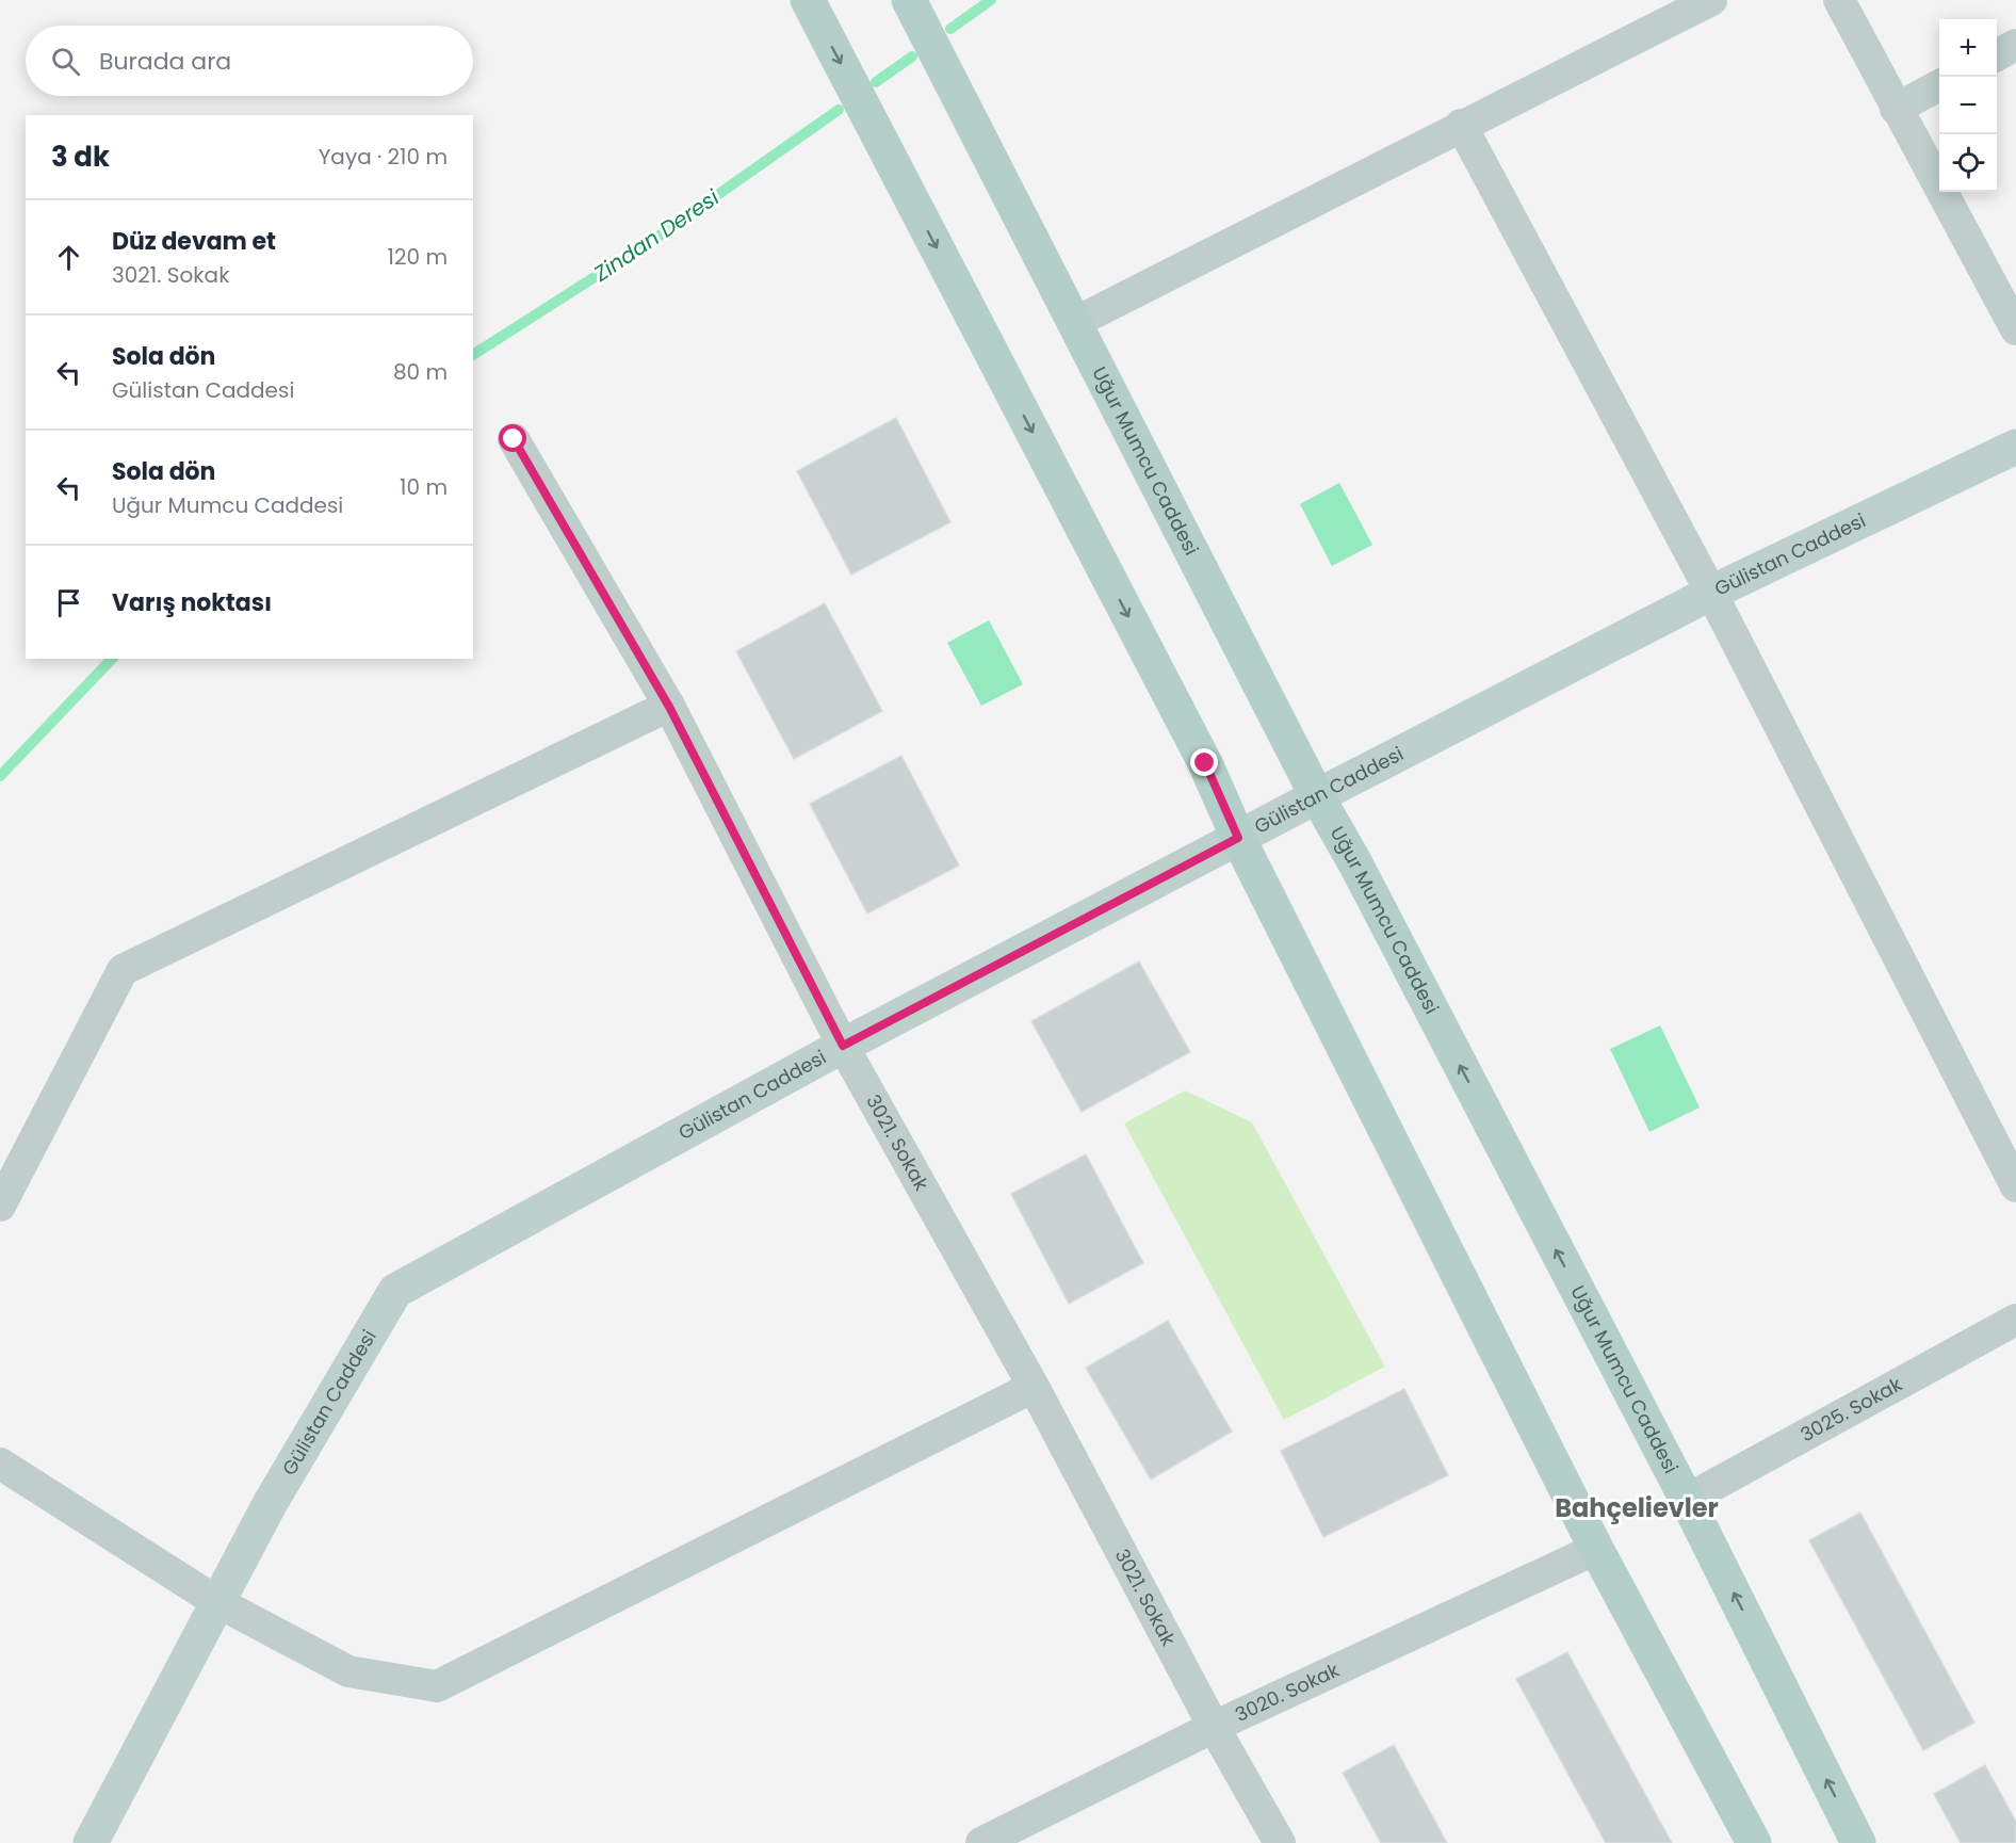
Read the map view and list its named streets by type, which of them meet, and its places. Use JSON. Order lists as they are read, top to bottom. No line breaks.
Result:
{"streets":{"main road":["Uğur Mumcu Caddesi"],"street":["Gülistan Caddesi","3021. Sokak","3025. Sokak","3020. Sokak"]},"crossings":[["Uğur Mumcu Caddesi","Gülistan Caddesi"],["Uğur Mumcu Caddesi","3025. Sokak"],["Gülistan Caddesi","3021. Sokak"],["3021. Sokak","3020. Sokak"]],"districts":["Bahçelievler"],"water":["Zindan Deresi"],"page":{"map_buttons":["+","−"],"search":"Burada ara","heading":["3 dk","Yaya · 210 m"],"list":[["Düz devam et","3021. Sokak","120 m"],["Sola dön","Gülistan Caddesi","80 m"],["Sola dön","Uğur Mumcu Caddesi","10 m"],"Varış noktası"]}}
